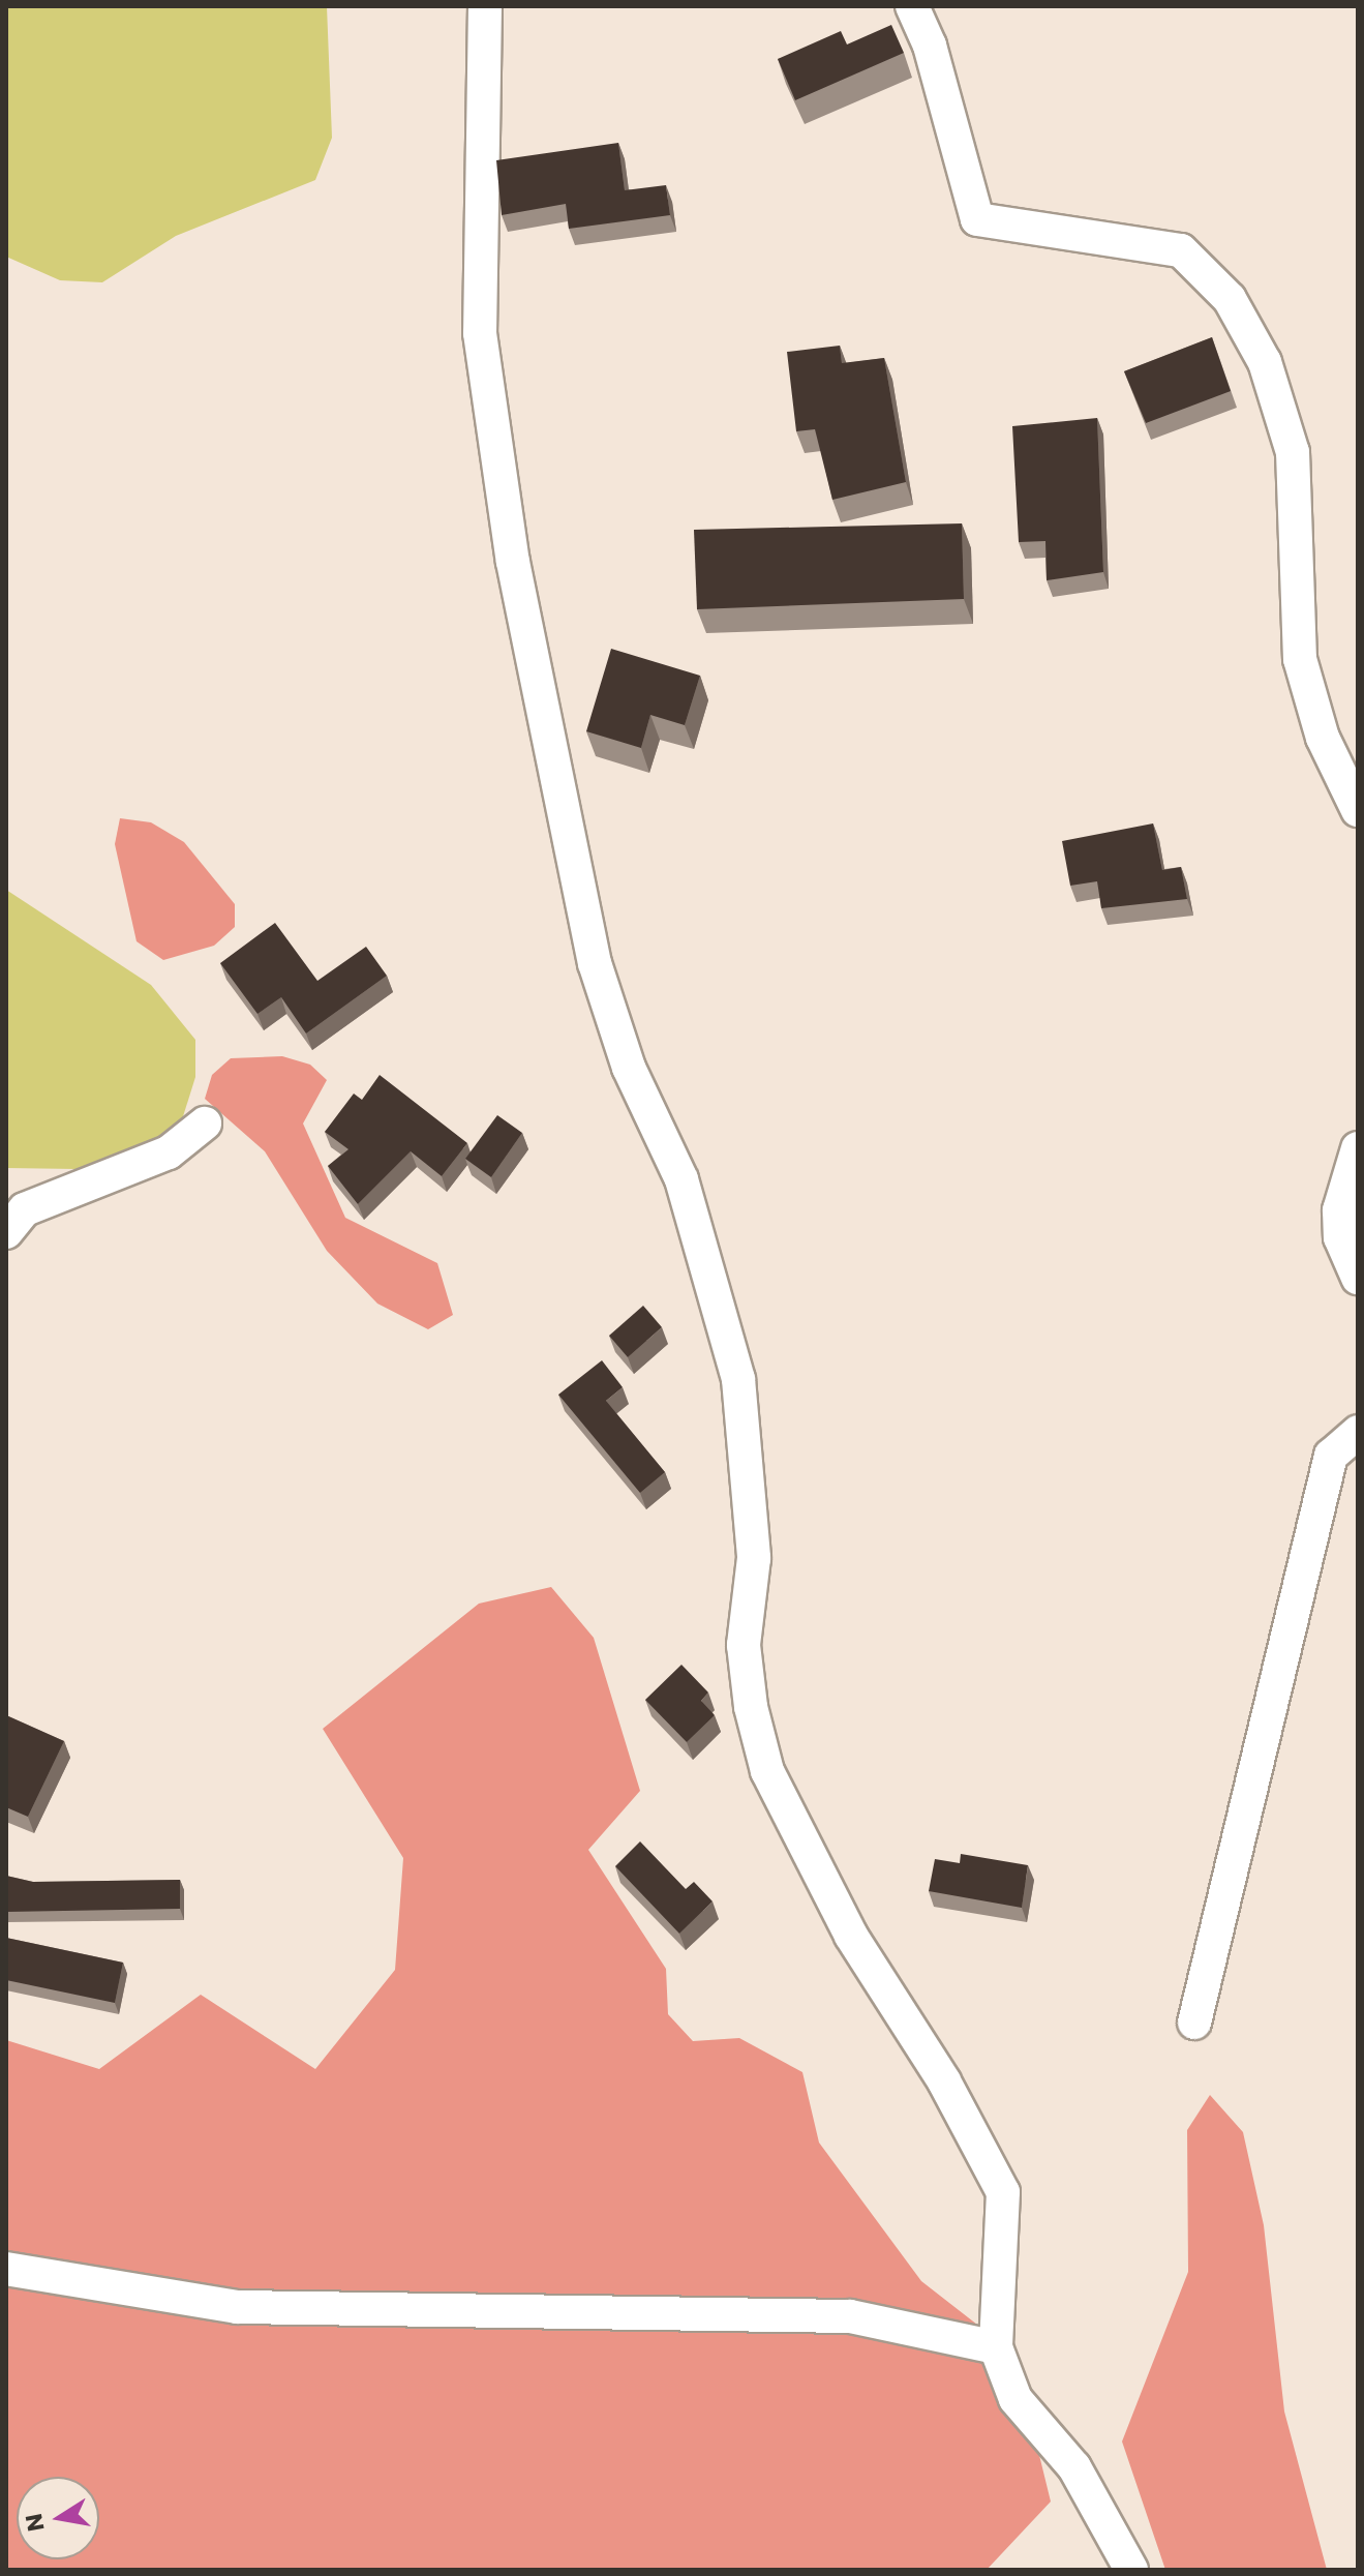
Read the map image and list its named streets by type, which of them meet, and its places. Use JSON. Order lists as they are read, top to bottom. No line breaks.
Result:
{"north":"left"}
